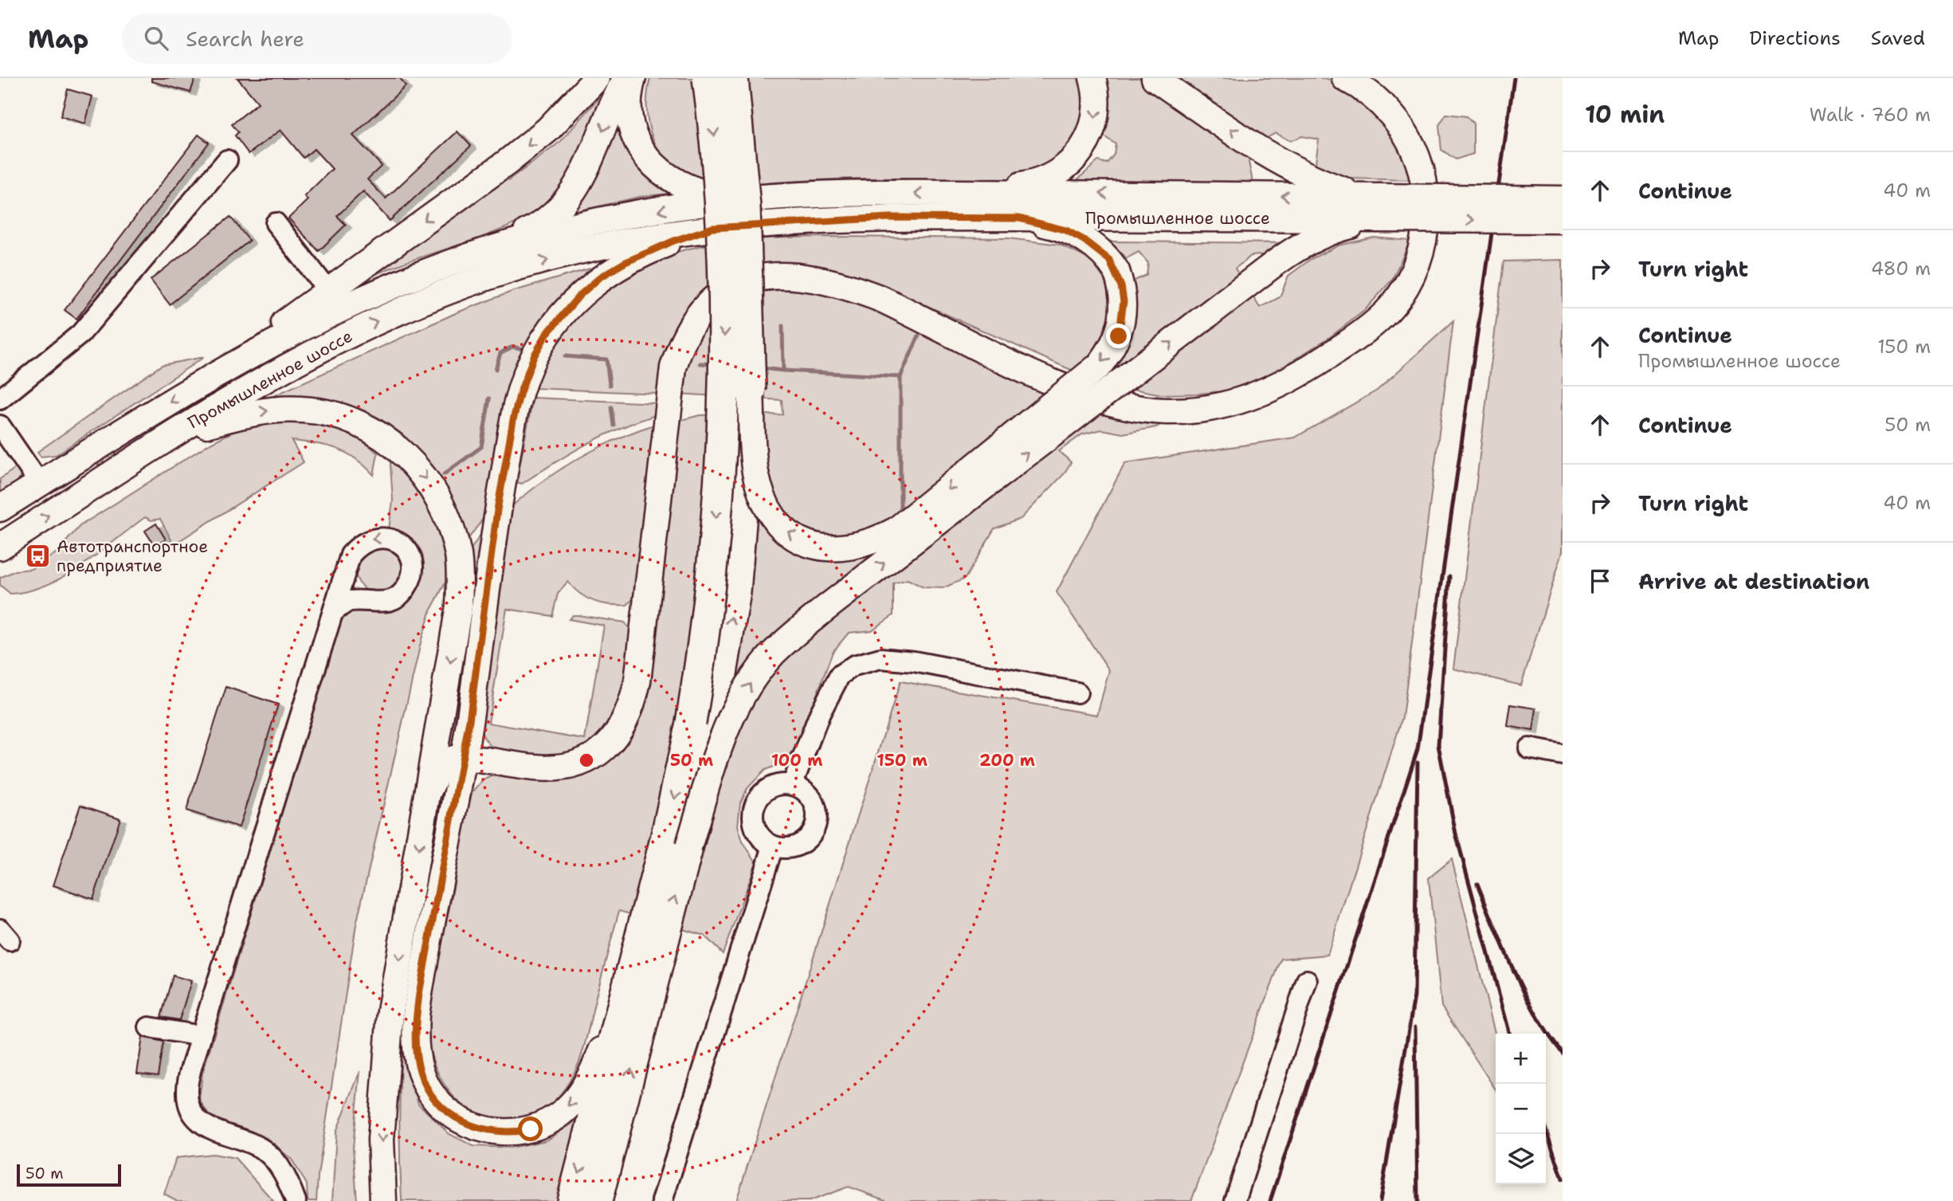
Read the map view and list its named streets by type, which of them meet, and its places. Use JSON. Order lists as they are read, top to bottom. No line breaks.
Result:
{"streets":{"main road":["Промышленное шоссе"]},"places":{"bus stop":["Автотранспортное предприятие"]},"scale_bar":"50 m","page":{"header":"Map","search":"Search here","nav":["Map","Directions","Saved"],"heading":["10 min","Walk · 760 m"],"list":[["Continue","40 m"],["Turn right","480 m"],["Continue","Промышленное шоссе","150 m"],["Continue","50 m"],["Turn right","40 m"],"Arrive at destination"],"map_buttons":["+","−"],"scale":"50 m"},"rings":["50 m","100 m","150 m","200 m"]}
